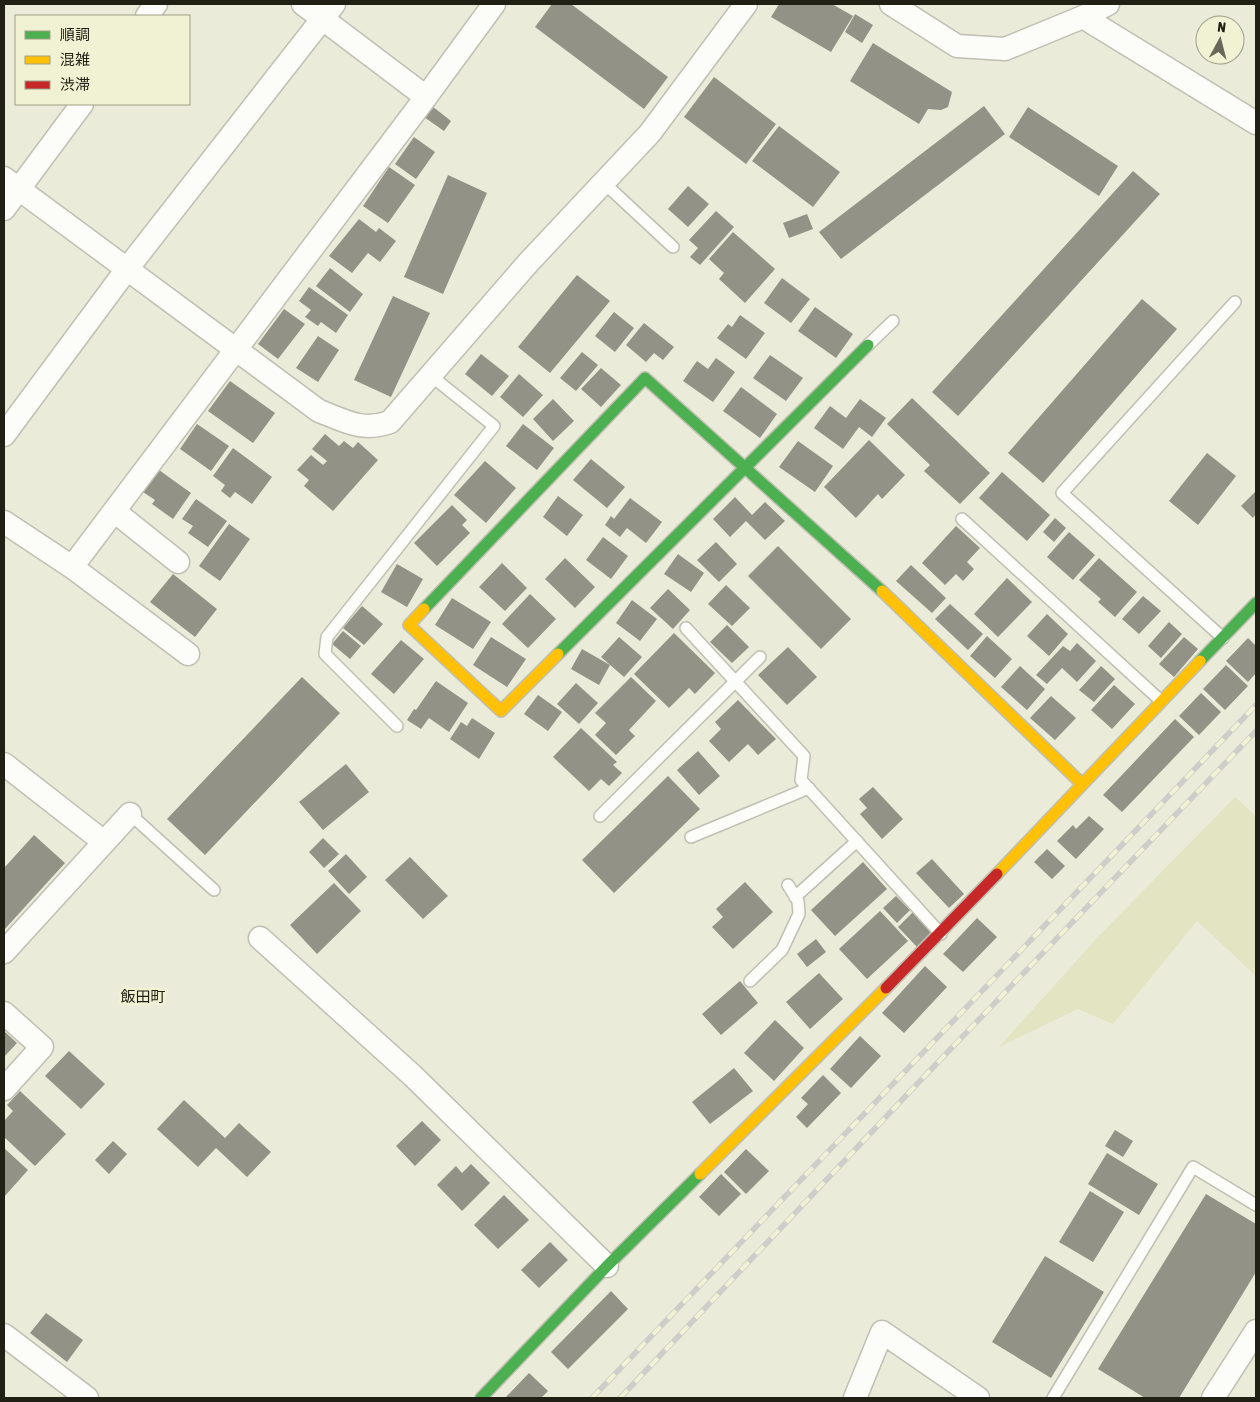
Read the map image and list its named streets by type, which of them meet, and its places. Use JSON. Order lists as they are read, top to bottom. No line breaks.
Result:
{"districts":["飯田町"],"legend":["順調","混雑","渋滞"],"north":"top"}
